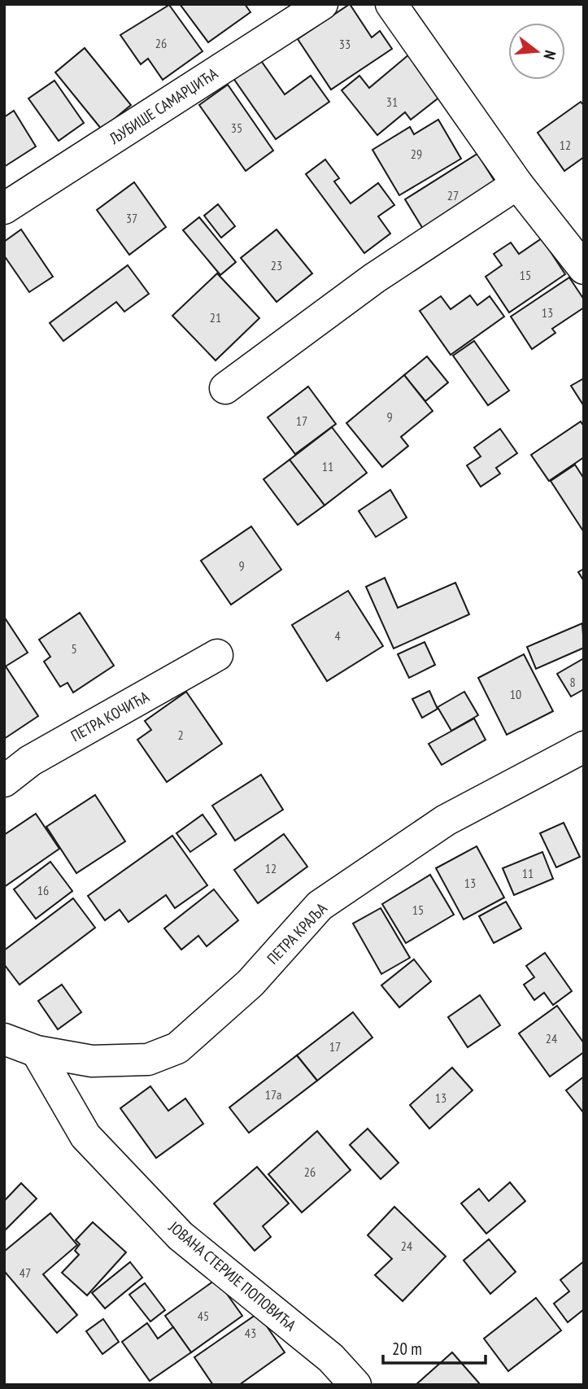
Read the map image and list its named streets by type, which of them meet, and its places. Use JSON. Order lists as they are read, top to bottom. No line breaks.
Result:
{"streets":{"street":["ЉУБИШЕ САМАРЏИЋА","ПЕТРА КОЧИЋА","ПЕТРА КРАЉА","ЈОВАНА СТЕРИЈЕ ПОПОВИЋА"]},"crossings":[["ПЕТРА КРАЉА","ЈОВАНА СТЕРИЈЕ ПОПОВИЋА"]],"house_numbers":["26","33","31","35","12","29","27","37","23","15","13","21","9","17","11","9","4","5","8","10","2","12","11","13","16","15","24","17","17a","13","26","24","47","45","43"],"scale_bar":"20 m","north":"right"}
